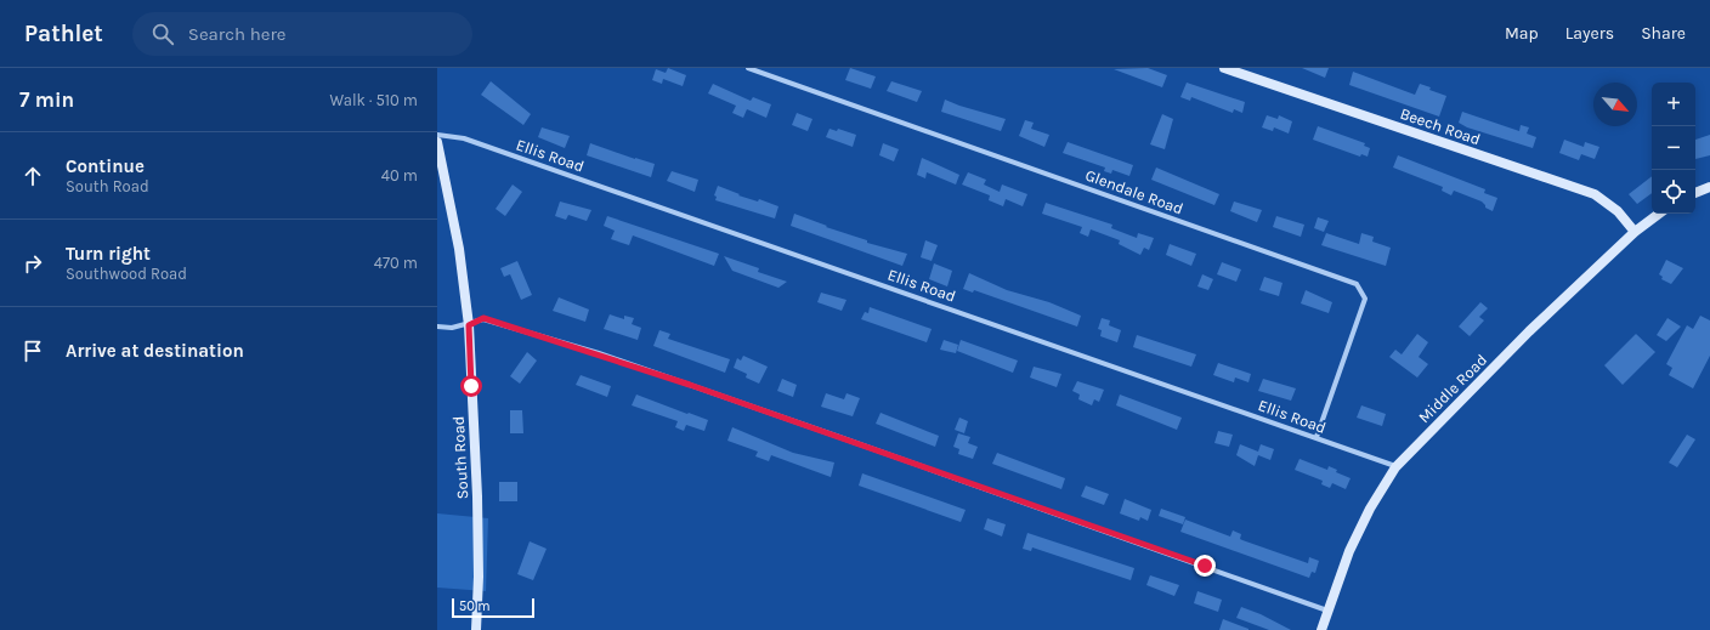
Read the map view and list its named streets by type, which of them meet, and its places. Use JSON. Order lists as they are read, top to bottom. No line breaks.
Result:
{"streets":{"street":["Beech Road","Ellis Road","Glendale Road","Middle Road","South Road"]},"crossings":[["Beech Road","Middle Road"],["Ellis Road","Glendale Road"],["Ellis Road","Middle Road"]],"scale_bar":"50 m","north":"bottom right","page":{"header":"Pathlet","search":"Search here","nav":["Map","Layers","Share"],"heading":["7 min","Walk · 510 m"],"map_buttons":["+","−"],"list":[["Continue","South Road","40 m"],["Turn right","Southwood Road","470 m"],"Arrive at destination"],"scale":"50 m"}}
